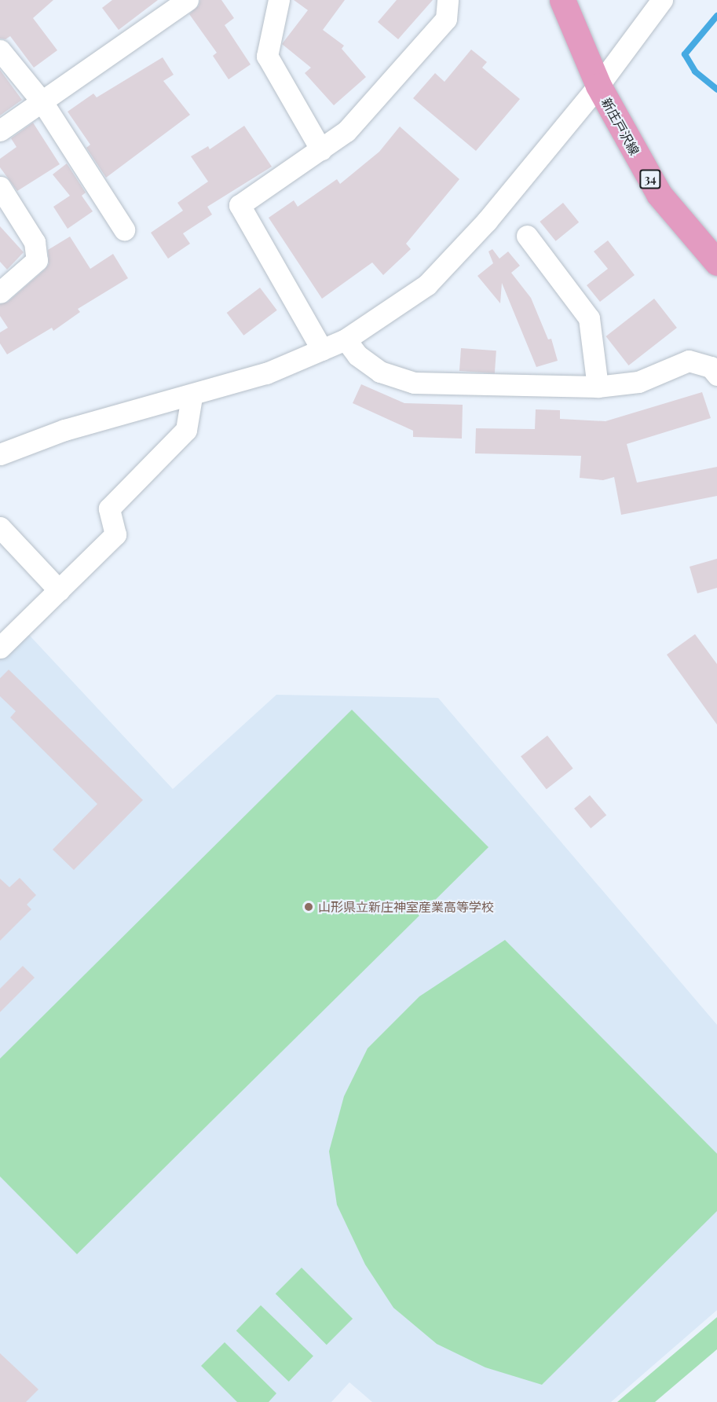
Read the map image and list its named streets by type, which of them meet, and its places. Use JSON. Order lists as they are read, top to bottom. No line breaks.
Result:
{"streets":{"main road":["新庄戸沢線","34"]},"places":["山形県立新庄神室産業高等学校"]}
